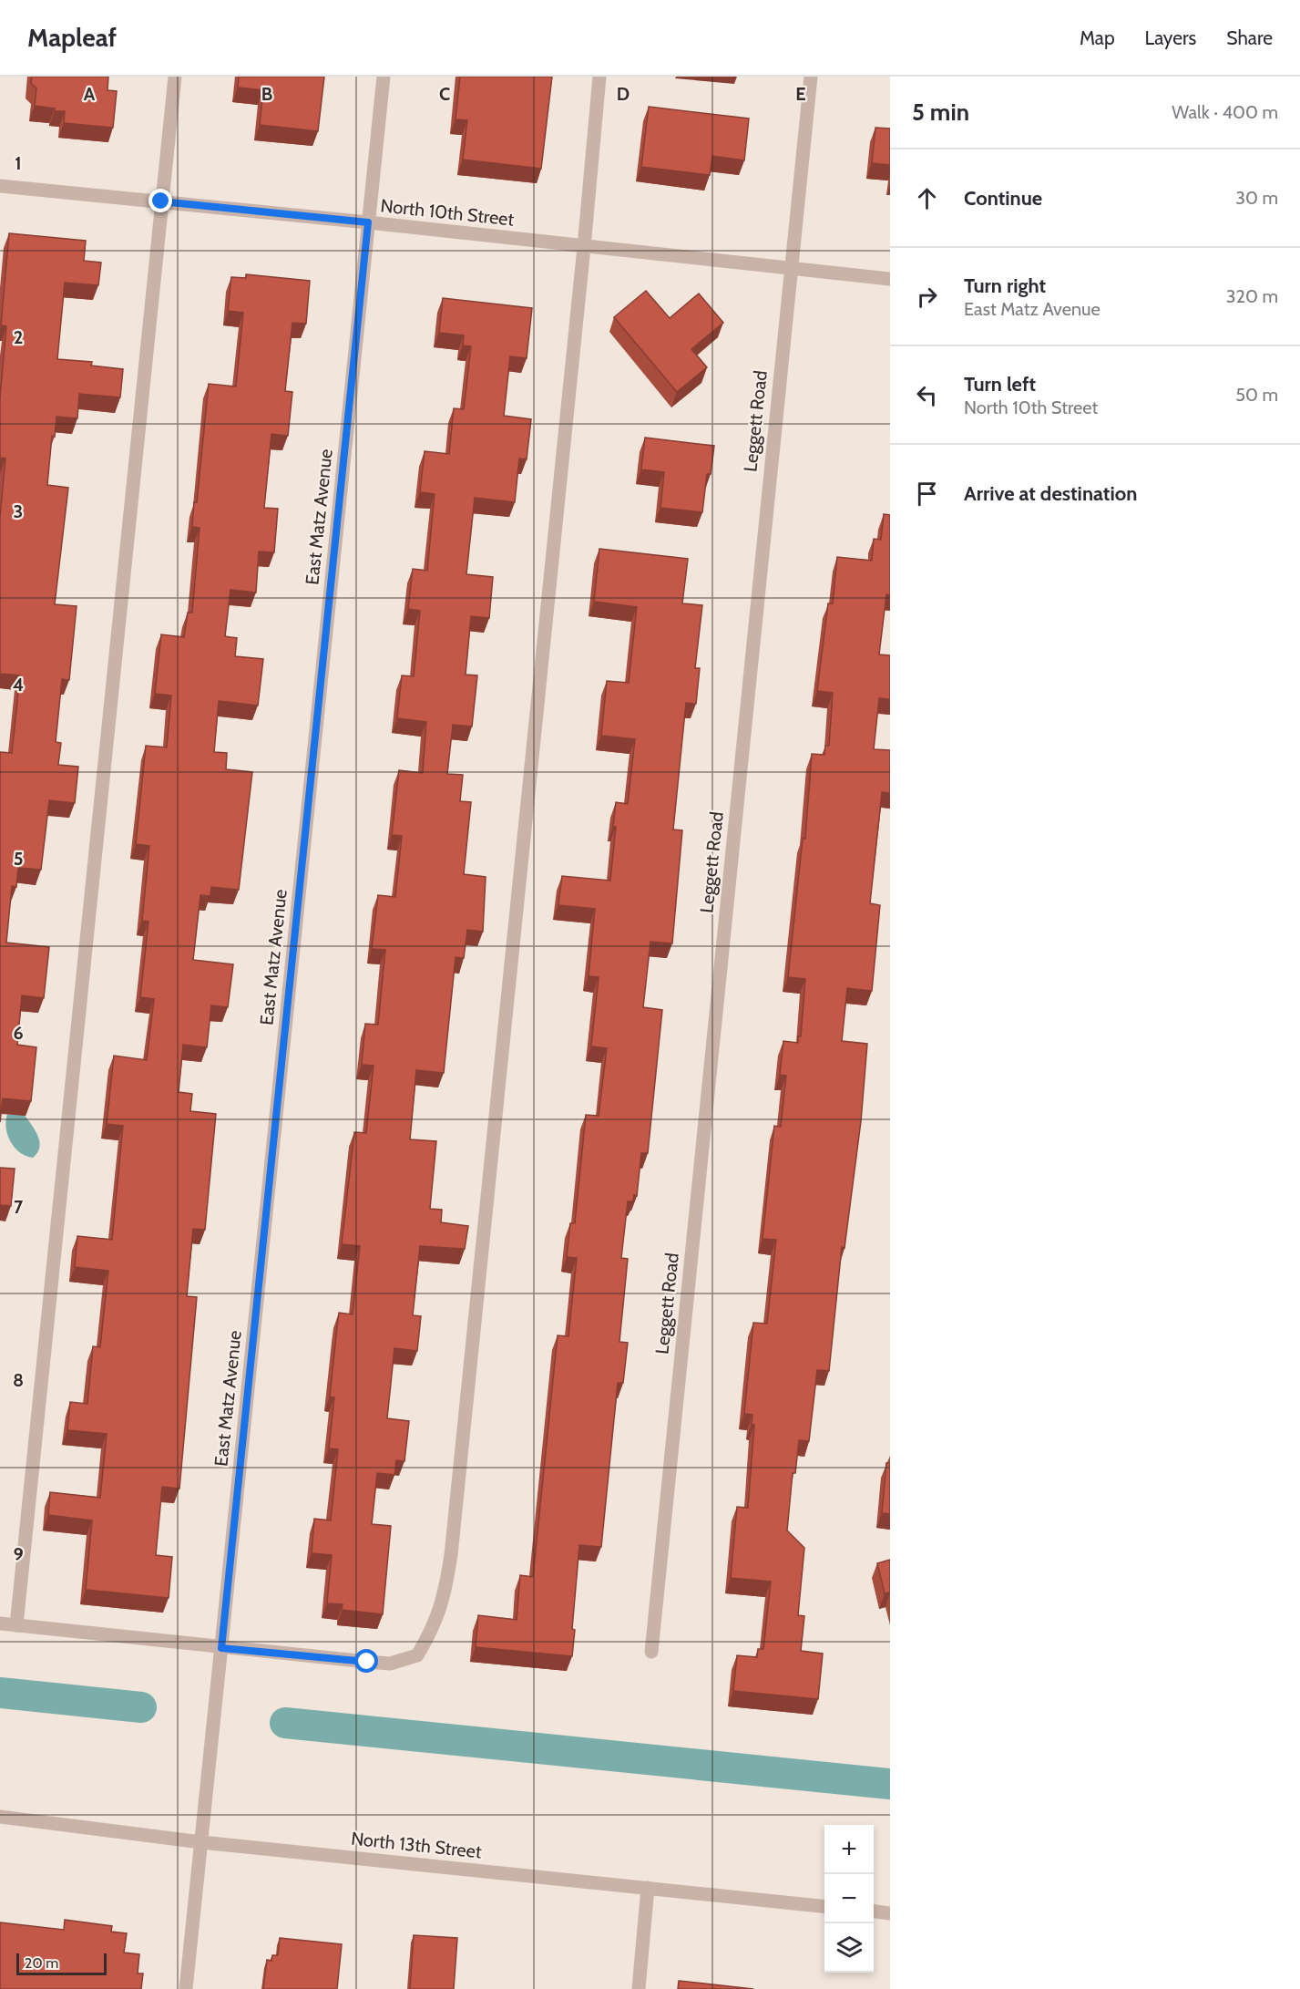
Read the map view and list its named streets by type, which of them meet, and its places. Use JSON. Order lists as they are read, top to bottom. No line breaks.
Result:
{"streets":{"street":["North 10th Street","Leggett Road","East Matz Avenue","North 13th Street"]},"crossings":[["North 10th Street","Leggett Road"],["North 10th Street","East Matz Avenue"],["East Matz Avenue","North 13th Street"]],"scale_bar":"20 m","page":{"header":"Mapleaf","nav":["Map","Layers","Share"],"heading":["5 min","Walk · 400 m"],"list":[["Continue","30 m"],["Turn right","East Matz Avenue","320 m"],["Turn left","North 10th Street","50 m"],"Arrive at destination"],"map_buttons":["+","−"],"scale":"20 m"},"grid":{"columns":["A","B","C","D","E"],"rows":["1","2","3","4","5","6","7","8","9"]}}
